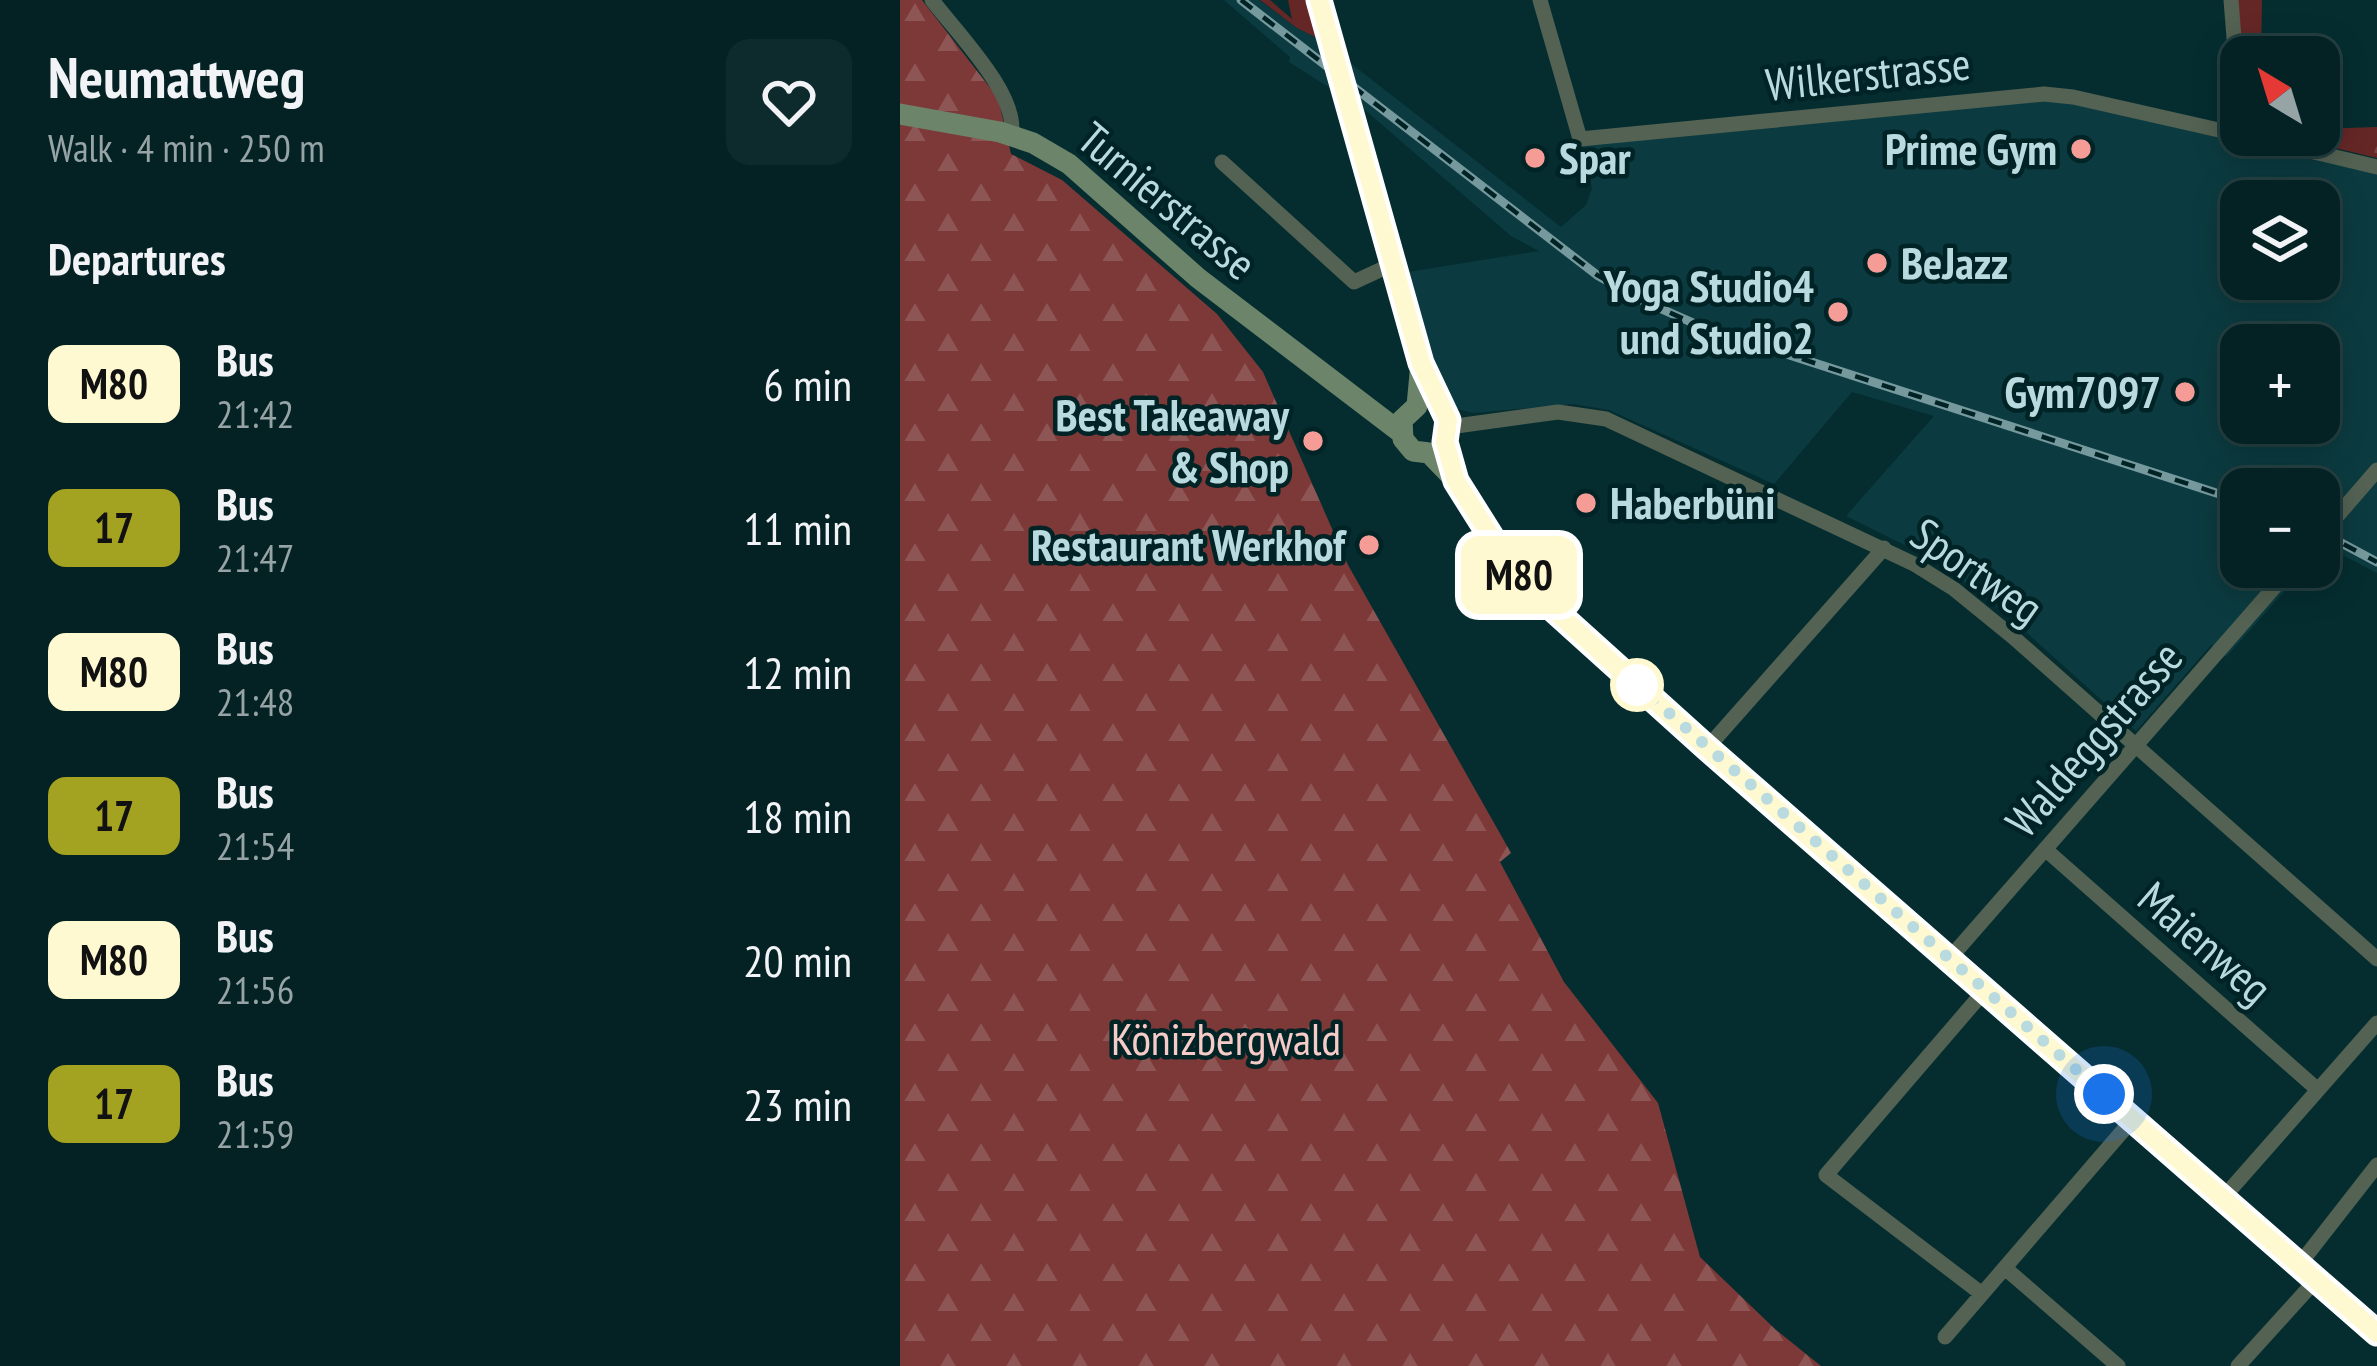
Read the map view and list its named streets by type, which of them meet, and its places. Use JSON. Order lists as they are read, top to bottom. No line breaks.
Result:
{"streets":{"main road":["Turnierstrasse"],"street":["Wilkerstrasse","Sportweg","Waldeggstrasse","Maienweg"]},"crossings":[["Turnierstrasse","Sportweg"],["Sportweg","Waldeggstrasse"],["Waldeggstrasse","Maienweg"]],"parks":["Könizbergwald"],"places":["Prime Gym","Spar","BeJazz","Yoga Studio4 und Studio2","Gym7097","Best Takeaway & Shop","Haberbüni","Restaurant Werkhof"],"lines":["bus line M80"],"north":"top left","page":{"heading":[["Neumattweg","Walk · 4 min · 250 m"],"Departures"],"on_map":"M80","map_buttons":["+","−"],"list":[{"mark":"M80","name":"Bus","note":"21:42","value":"6 min"},{"mark":"17","name":"Bus","note":"21:47","value":"11 min"},{"mark":"M80","name":"Bus","note":"21:48","value":"12 min"},{"mark":"17","name":"Bus","note":"21:54","value":"18 min"},{"mark":"M80","name":"Bus","note":"21:56","value":"20 min"},{"mark":"17","name":"Bus","note":"21:59","value":"23 min"}]}}
